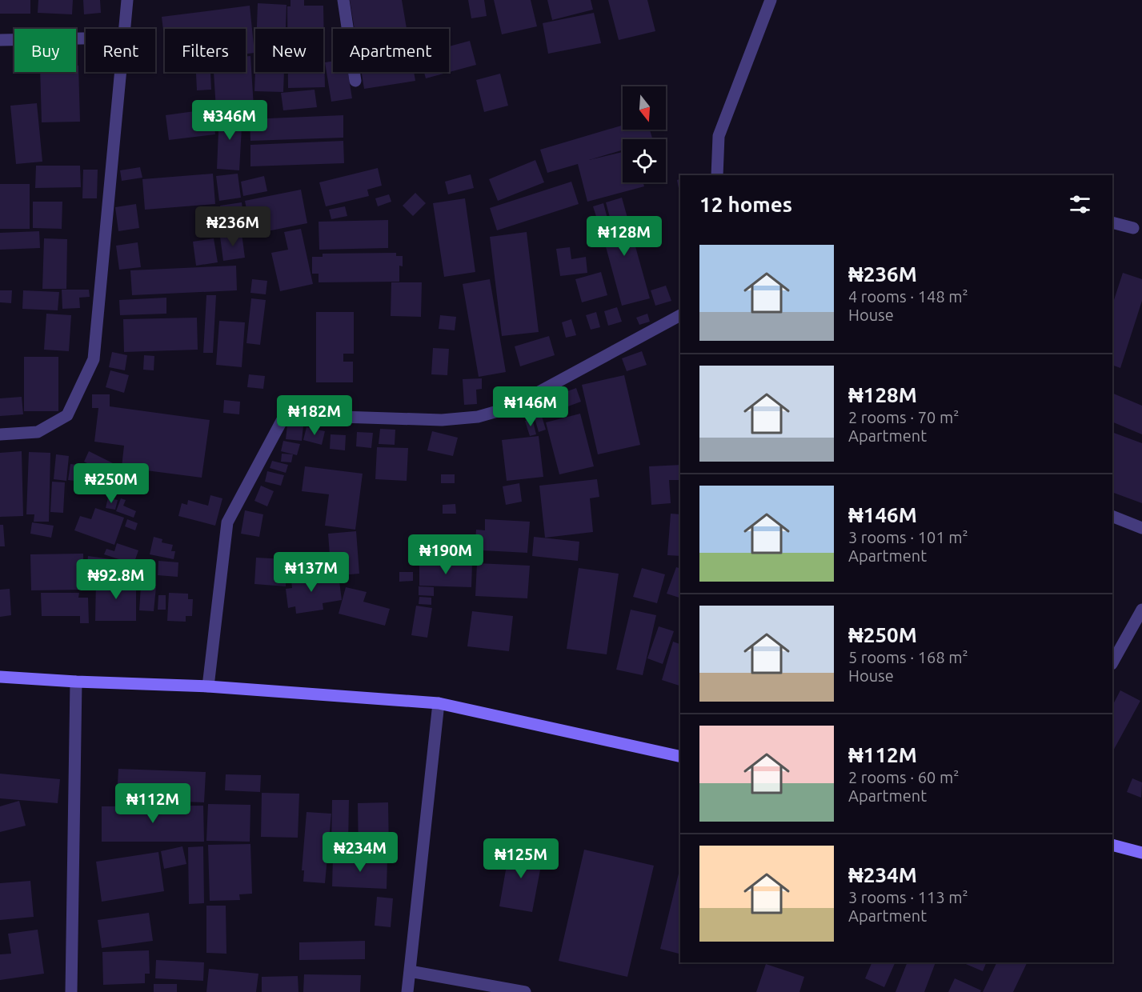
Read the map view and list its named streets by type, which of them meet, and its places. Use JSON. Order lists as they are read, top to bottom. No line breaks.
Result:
{"north":"bottom","page":{"chip":["Buy","Rent","Filters","New","Apartment"],"price":["₦346M","₦236M","₦128M","₦146M","₦182M","₦250M","₦190M","₦137M","₦92.8M","₦112M","₦234M","₦125M"],"heading":"12 homes","list":[{"name":"₦236M","note":"4 rooms · 148 m² · House"},{"name":"₦128M","note":"2 rooms · 70 m² · Apartment"},{"name":"₦146M","note":"3 rooms · 101 m² · Apartment"},{"name":"₦250M","note":"5 rooms · 168 m² · House"},{"name":"₦112M","note":"2 rooms · 60 m² · Apartment"},{"name":"₦234M","note":"3 rooms · 113 m² · Apartment"}]}}
